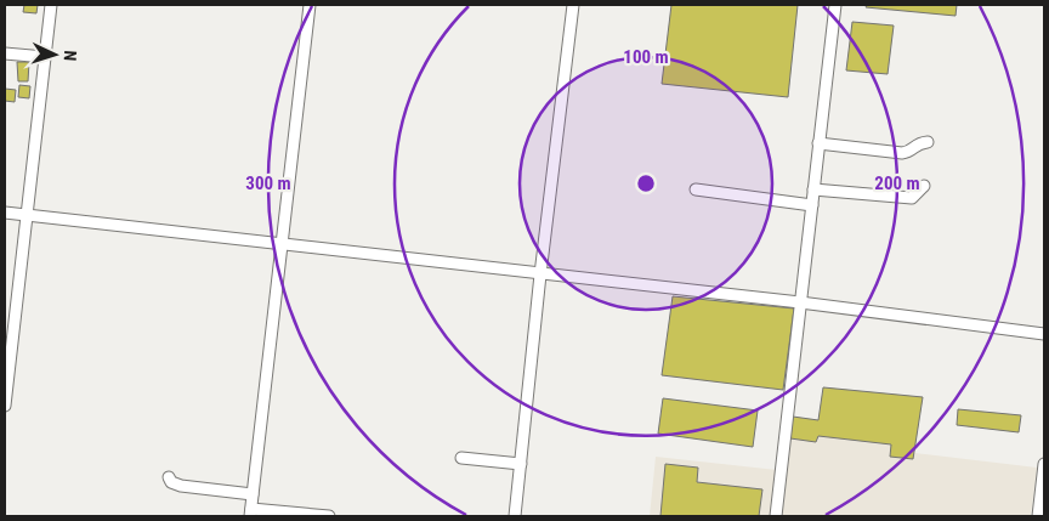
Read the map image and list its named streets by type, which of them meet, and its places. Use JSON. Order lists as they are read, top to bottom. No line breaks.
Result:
{"north":"right","rings":["100 m","200 m","300 m"]}
